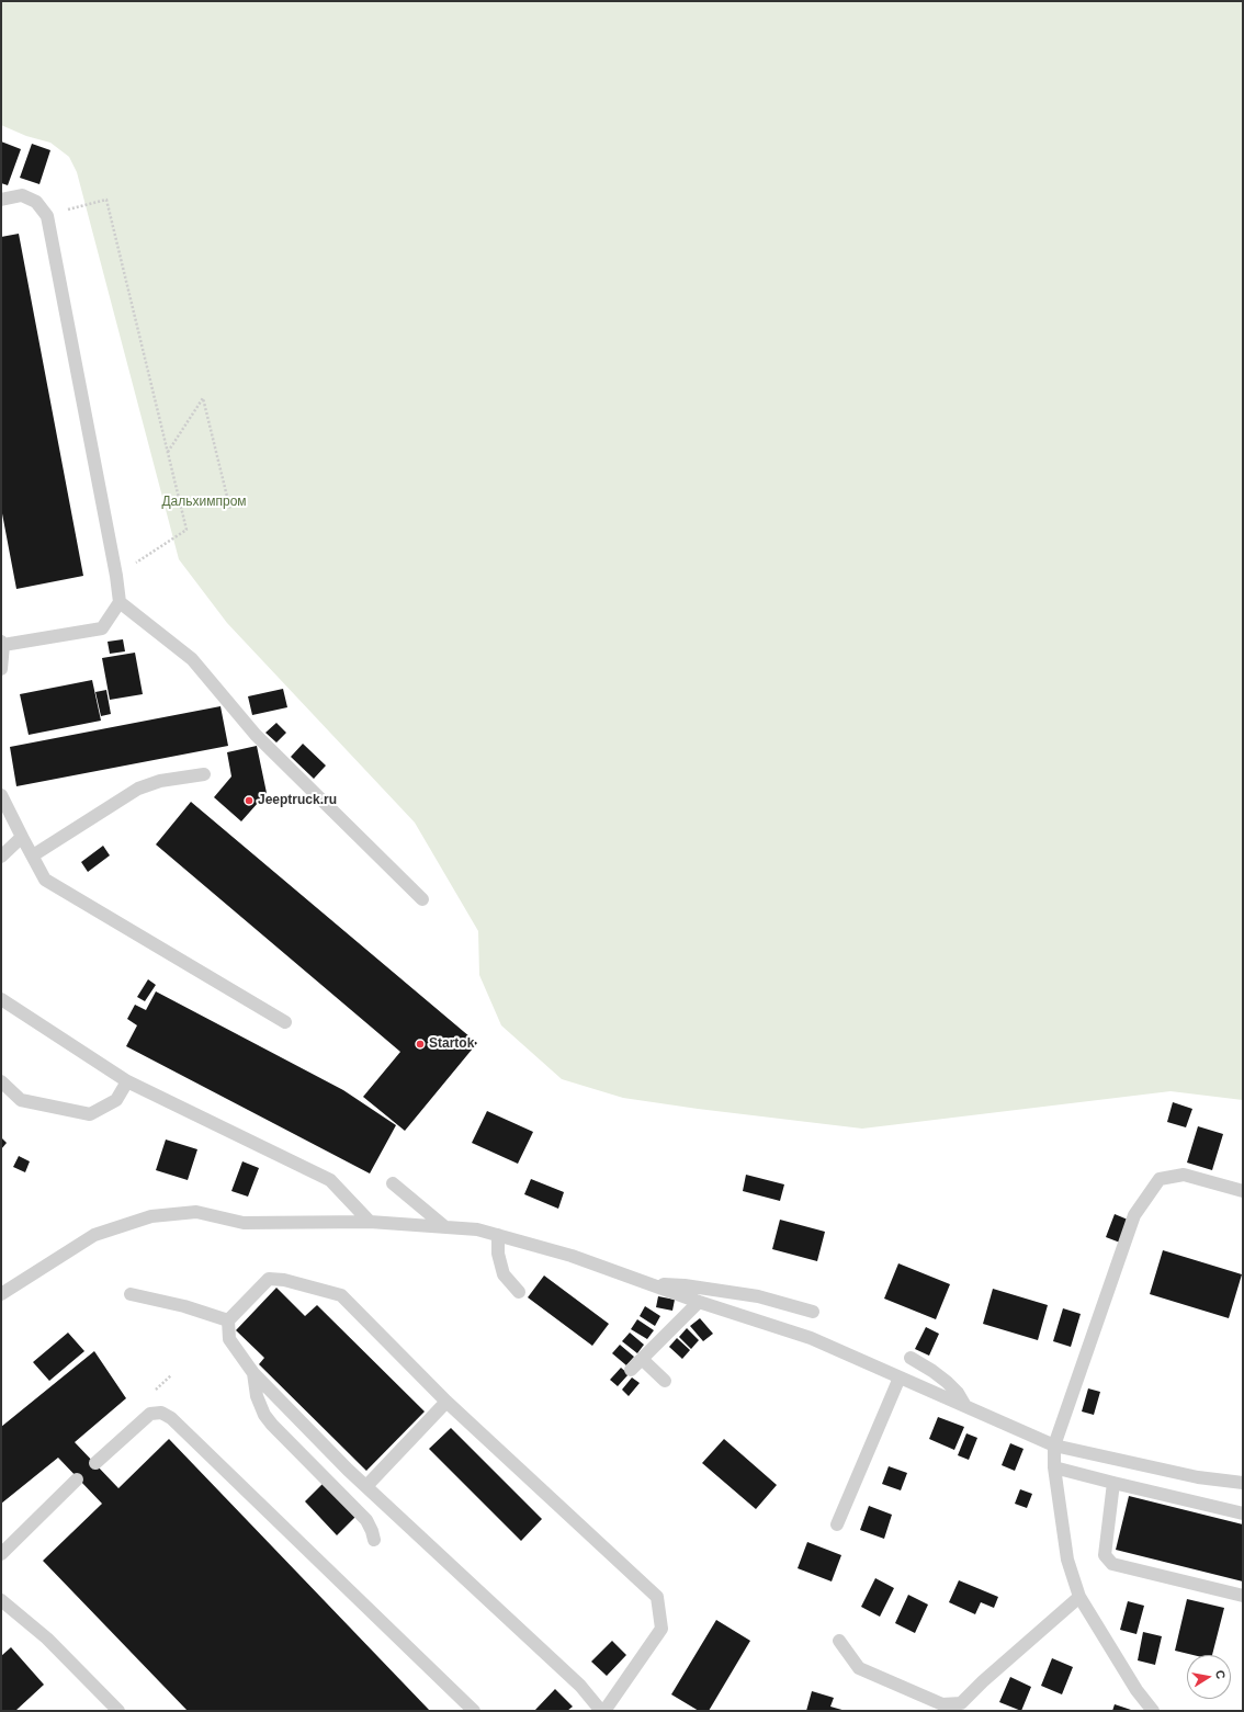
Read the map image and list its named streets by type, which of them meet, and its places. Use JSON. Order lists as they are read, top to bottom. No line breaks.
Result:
{"parks":["Дальхимпром"],"places":["Jeeptruck.ru","Startok"],"north":"right"}
